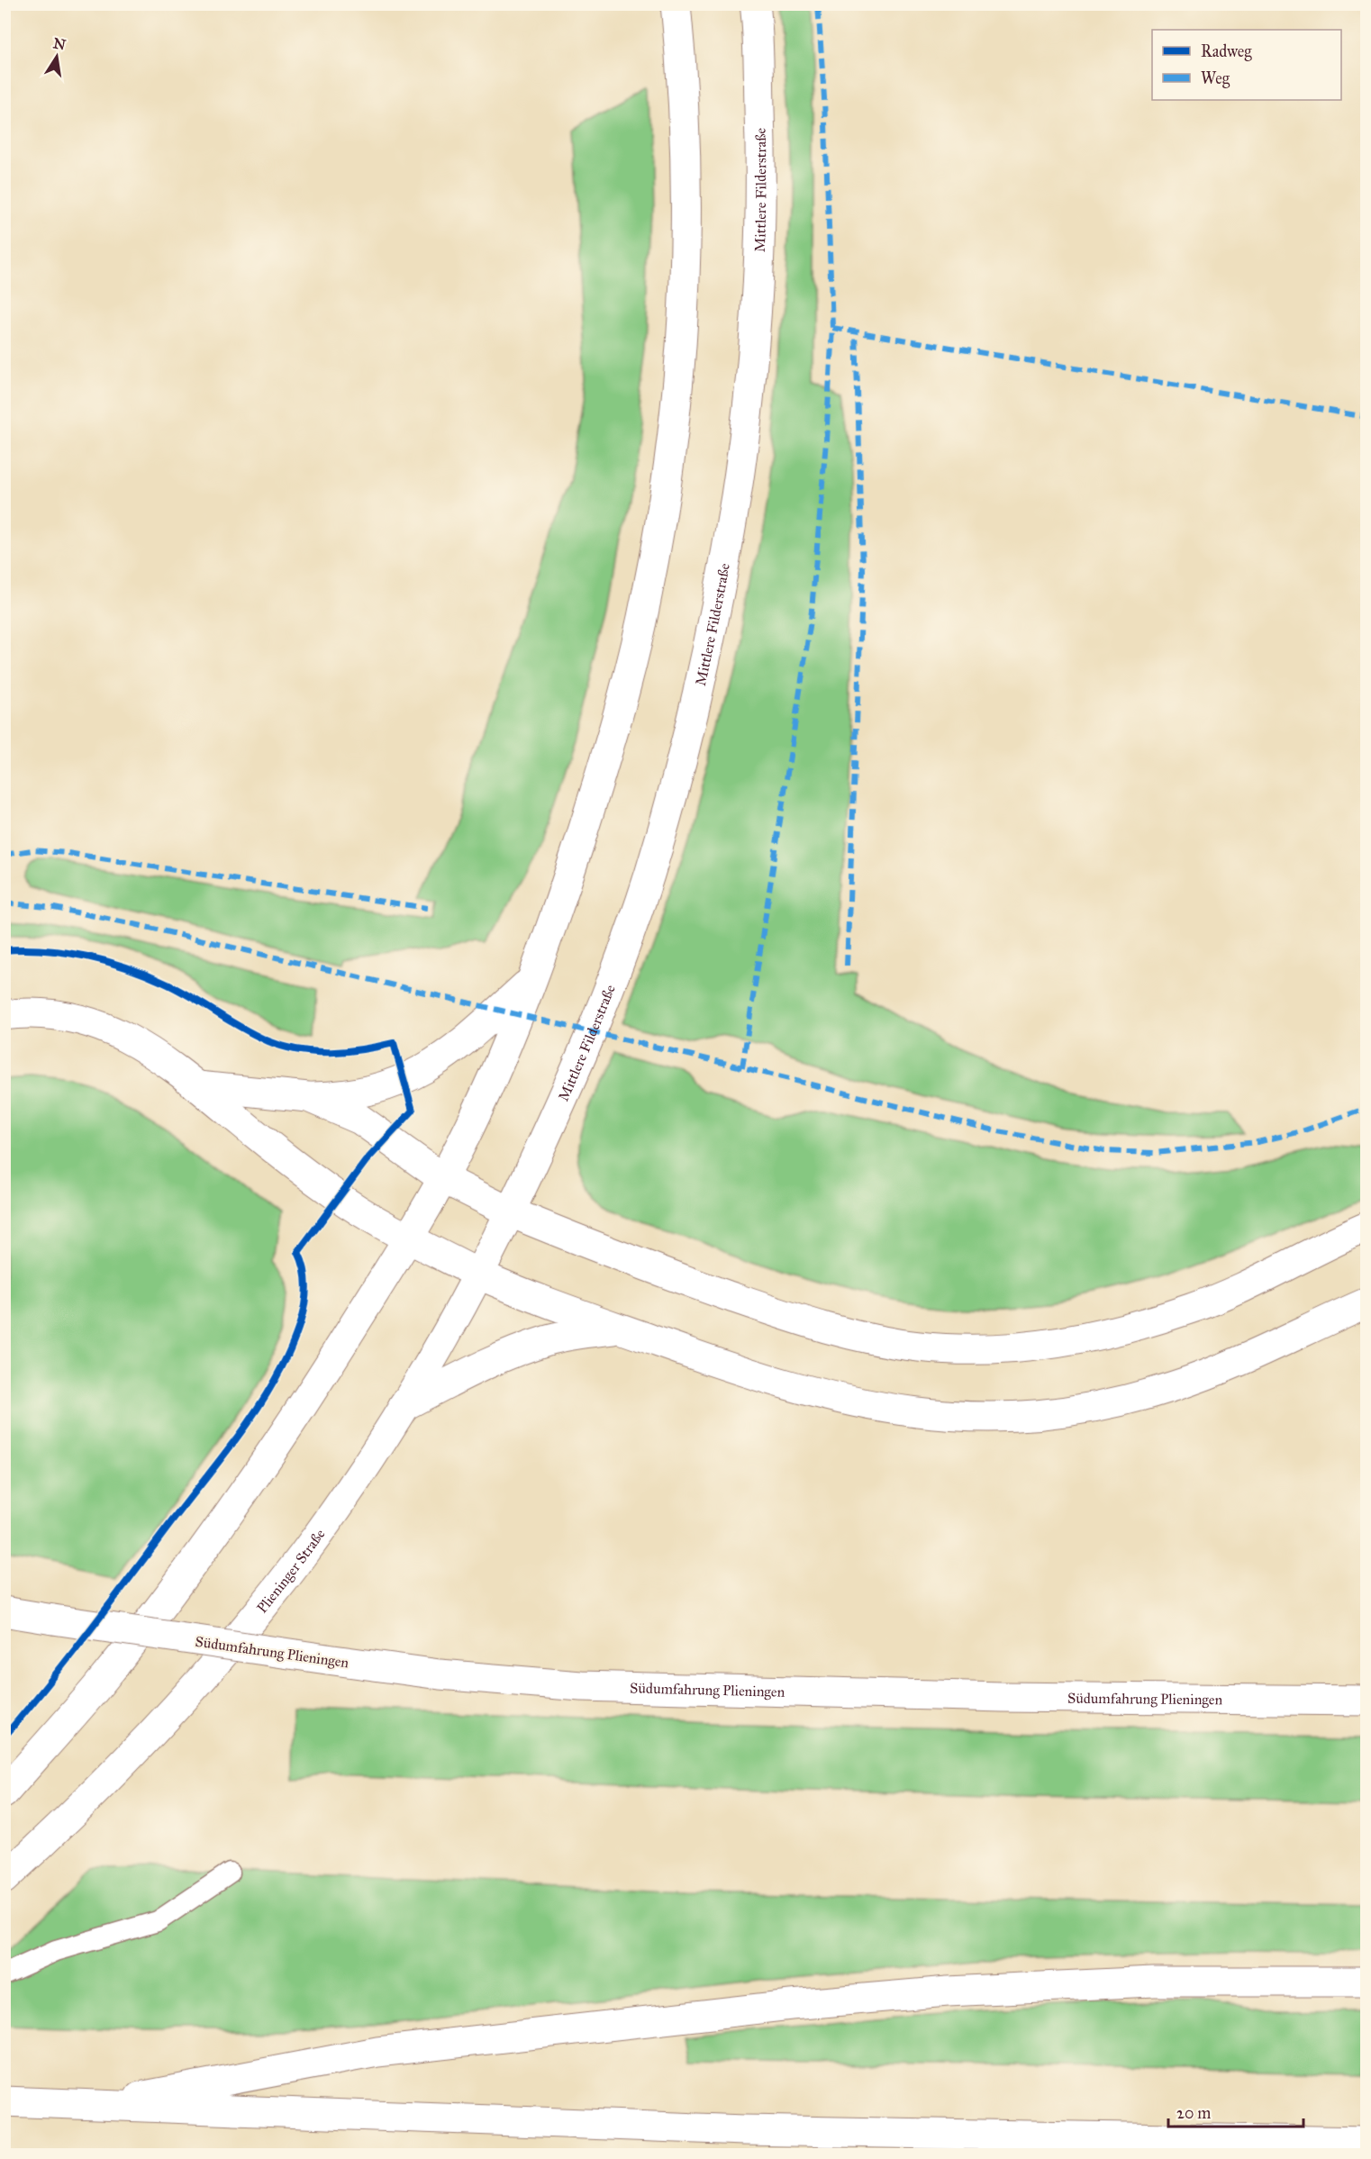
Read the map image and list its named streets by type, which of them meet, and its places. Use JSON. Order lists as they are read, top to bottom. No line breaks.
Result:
{"streets":{"main road":["Mittlere Filderstraße","Plieninger Straße","Südumfahrung Plieningen"]},"crossings":[["Mittlere Filderstraße","Plieninger Straße"]],"legend":["Radweg","Weg"],"scale_bar":"20 m","north":"top"}
